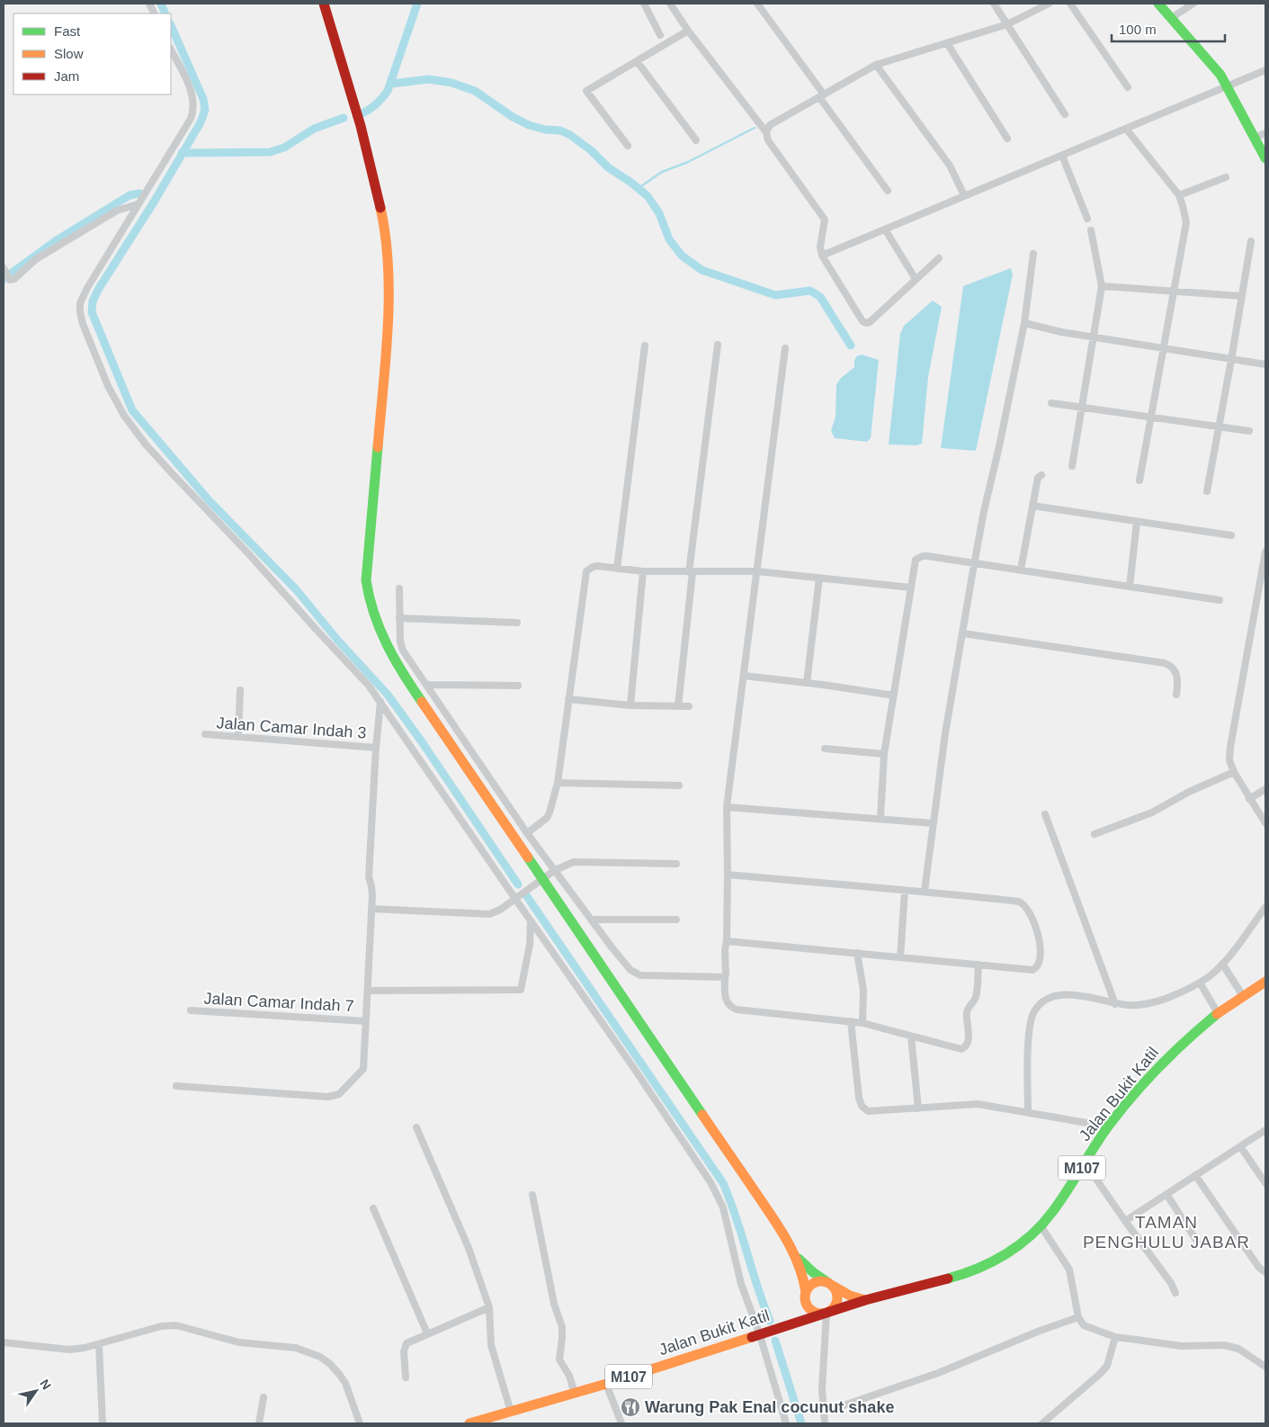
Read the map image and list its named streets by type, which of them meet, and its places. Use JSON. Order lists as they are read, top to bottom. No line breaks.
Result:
{"streets":{"main road":["Jalan Bukit Katil","M107"],"street":["Jalan Camar Indah 3","Jalan Camar Indah 7"]},"crossings":[["Jalan Bukit Katil","M107"]],"districts":["TAMAN PENGHULU JABAR"],"places":{"restaurant":["Warung Pak Enal cocunut shake"]},"legend":["Fast","Slow","Jam"],"scale_bar":"100 m","north":"top right"}
